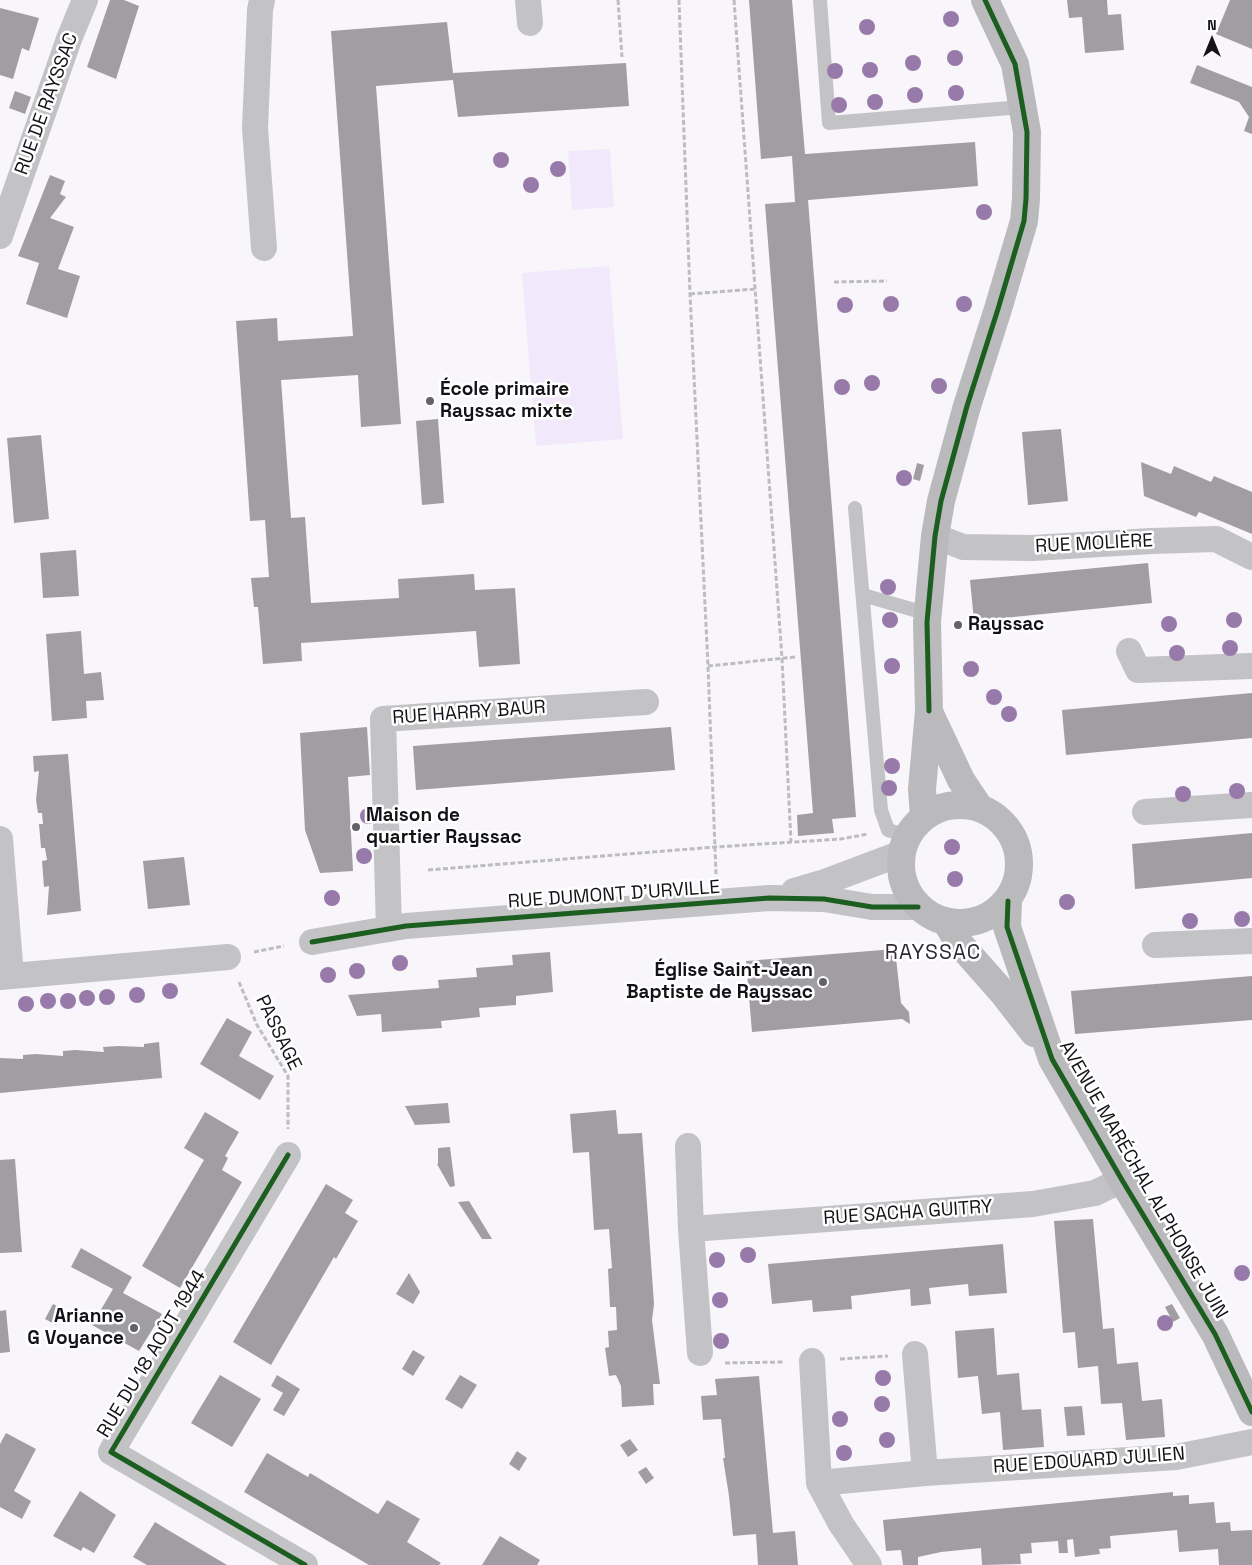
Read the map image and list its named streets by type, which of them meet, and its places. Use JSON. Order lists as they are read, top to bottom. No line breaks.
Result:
{"streets":{"street":["RUE DE RAYSSAC","RUE MOLIÈRE","RUE HARRY BAUR","RUE DUMONT D'URVILLE","AVENUE MARÉCHAL ALPHONSE JUIN","RUE SACHA GUITRY","RUE DU 18 AOÛT 1944","RUE EDOUARD JULIEN"],"path":["PASSAGE"]},"crossings":[["RUE HARRY BAUR","RUE DUMONT D'URVILLE"],["RUE DUMONT D'URVILLE","AVENUE MARÉCHAL ALPHONSE JUIN"],["PASSAGE","RUE DU 18 AOÛT 1944"],["AVENUE MARÉCHAL ALPHONSE JUIN","RUE SACHA GUITRY"]],"districts":["RAYSSAC"],"places":["École primaire Rayssac mixte","Rayssac","Maison de quartier Rayssac","Église Saint-Jean Baptiste de Rayssac","Arianne G Voyance"],"north":"top"}
